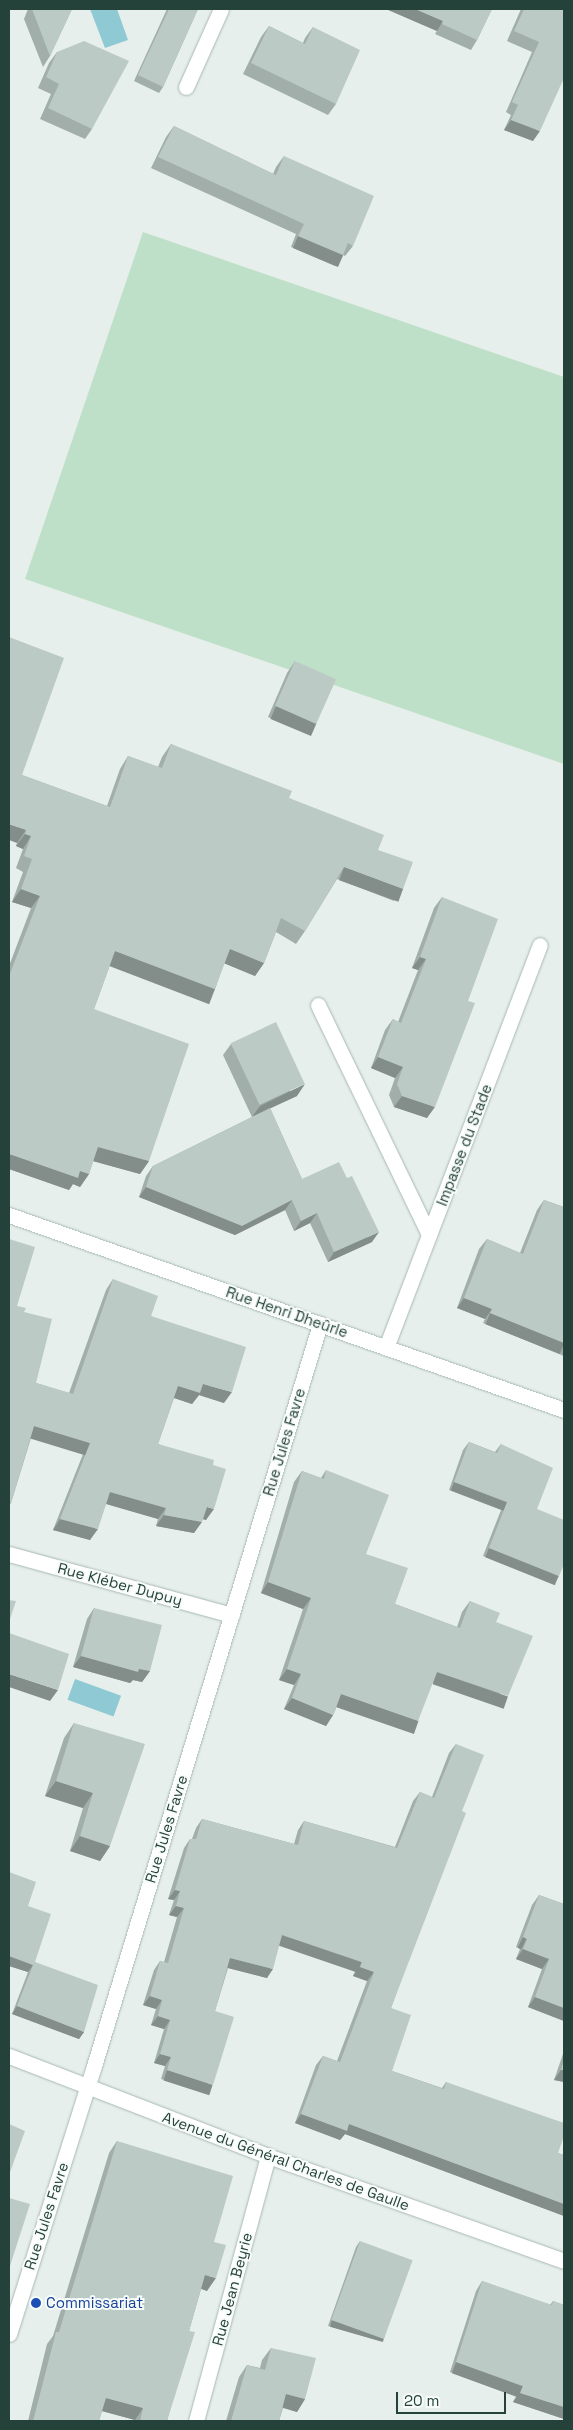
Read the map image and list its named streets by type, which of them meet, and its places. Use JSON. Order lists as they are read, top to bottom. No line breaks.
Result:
{"streets":{"street":["Impasse du Stade","Rue Henri Dheûrle","Rue Jules Favre","Rue Kléber Dupuy","Avenue du Général Charles de Gaulle","Rue Jean Beyrie"]},"crossings":[["Impasse du Stade","Rue Henri Dheûrle"],["Rue Henri Dheûrle","Rue Jules Favre"],["Rue Jules Favre","Rue Kléber Dupuy"],["Rue Jules Favre","Avenue du Général Charles de Gaulle"],["Avenue du Général Charles de Gaulle","Rue Jean Beyrie"]],"places":["Commissariat"],"scale_bar":"20 m"}
